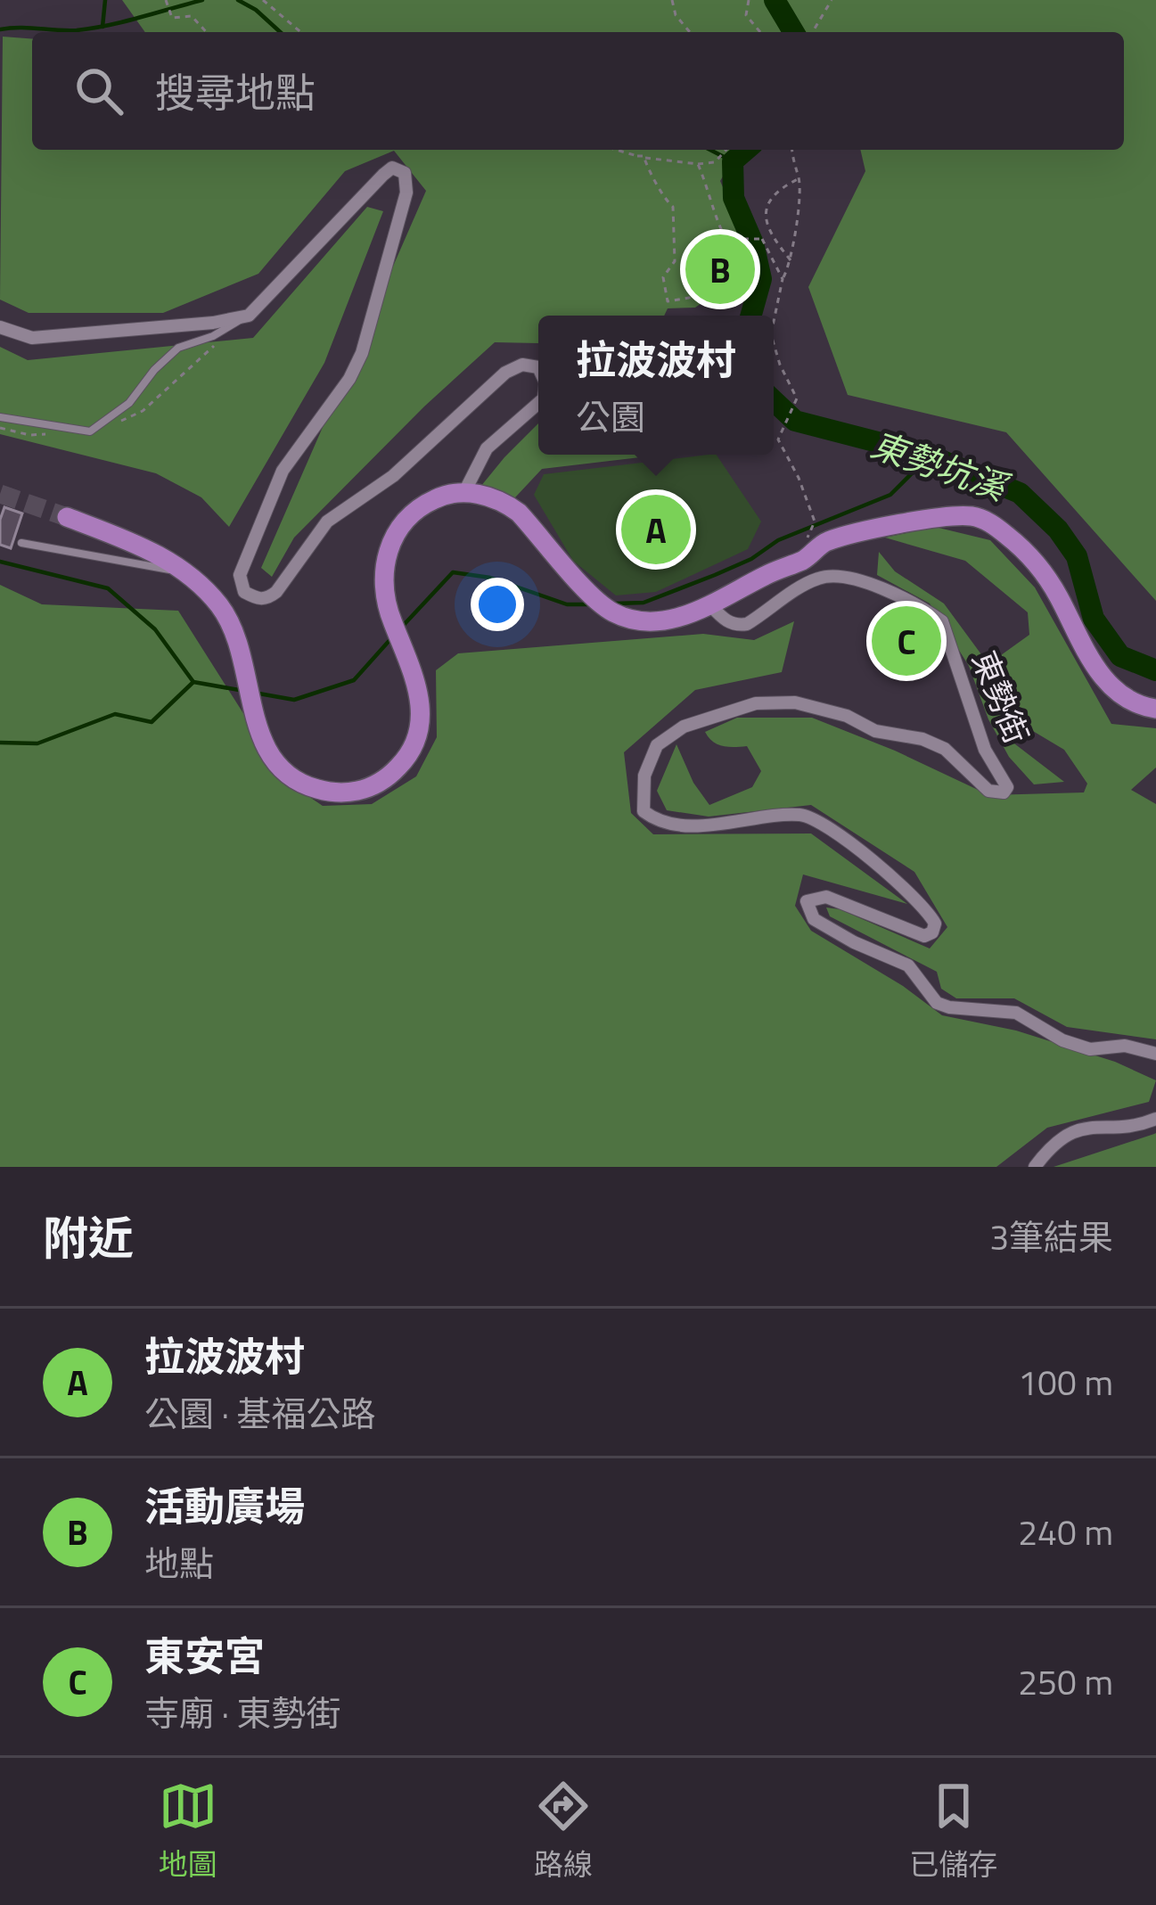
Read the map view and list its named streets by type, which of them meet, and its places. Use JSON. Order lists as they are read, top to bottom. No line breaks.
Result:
{"streets":{"street":["東勢街"]},"water":["東勢坑溪"],"page":{"search":"搜尋地點","pins":["B","A","C"],"popup":["拉波波村","公園"],"heading":["附近","3筆結果"],"list":[{"mark":"A","name":"拉波波村","note":"公園 · 基福公路","value":"100 m"},{"mark":"B","name":"活動廣場","note":"地點","value":"240 m"},{"mark":"C","name":"東安宮","note":"寺廟 · 東勢街","value":"250 m"}],"nav":["地圖","路線","已儲存"]}}
